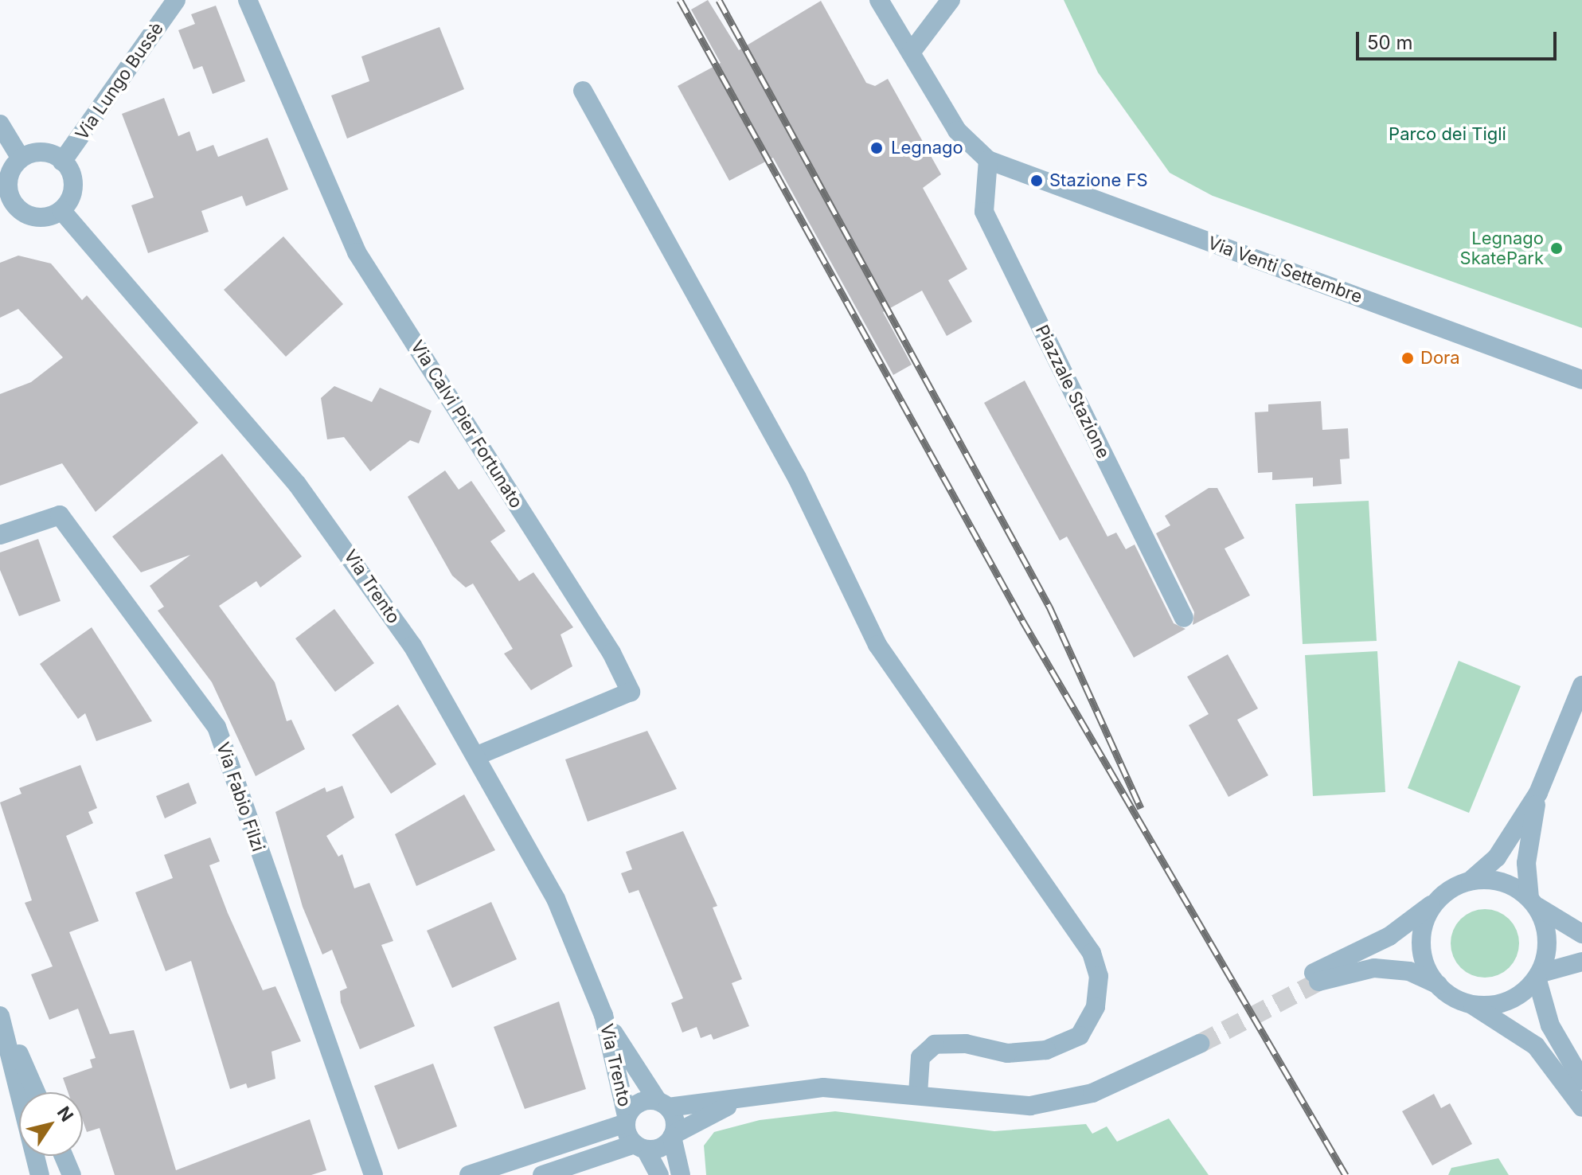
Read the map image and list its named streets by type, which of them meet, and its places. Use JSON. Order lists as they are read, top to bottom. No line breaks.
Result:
{"streets":{"street":["Via Lungo Bussè","Via Venti Settembre","Piazzale Stazione","Via Calvi Pier Fortunato","Via Trento","Via Fabio Filzi"]},"crossings":[["Via Lungo Bussè","Via Trento"],["Via Venti Settembre","Piazzale Stazione"],["Via Calvi Pier Fortunato","Via Trento"]],"parks":["Parco dei Tigli"],"places":["Legnago","Stazione FS","Legnago SkatePark","Dora"],"scale_bar":"50 m","north":"top right"}
